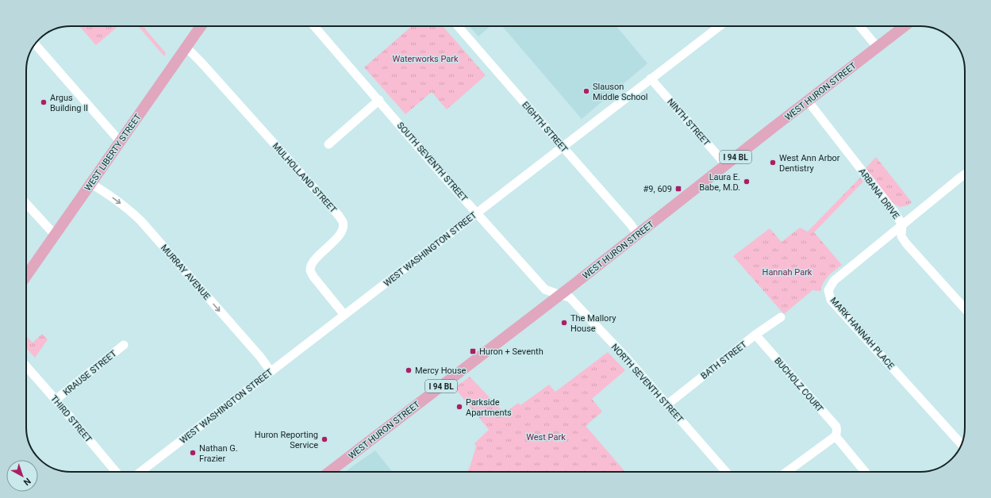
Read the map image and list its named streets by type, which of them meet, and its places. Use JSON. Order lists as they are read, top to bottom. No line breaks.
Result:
{"streets":{"main road":["WEST HURON STREET","WEST LIBERTY STREET","I 94 BL"],"street":["NINTH STREET","EIGHTH STREET","SOUTH SEVENTH STREET","MULHOLLAND STREET","ARBANA DRIVE","WEST WASHINGTON STREET","MURRAY AVENUE","MARK HANNAH PLACE","BATH STREET","KRAUSE STREET","NORTH SEVENTH STREET","BUCHOLZ COURT","THIRD STREET"]},"crossings":[["WEST HURON STREET","NINTH STREET"],["WEST HURON STREET","EIGHTH STREET"],["WEST HURON STREET","SOUTH SEVENTH STREET"],["WEST HURON STREET","ARBANA DRIVE"],["WEST HURON STREET","NORTH SEVENTH STREET"],["NINTH STREET","WEST WASHINGTON STREET"],["EIGHTH STREET","WEST WASHINGTON STREET"],["WEST LIBERTY STREET","MULHOLLAND STREET"],["WEST LIBERTY STREET","MURRAY AVENUE"],["SOUTH SEVENTH STREET","WEST WASHINGTON STREET"],["SOUTH SEVENTH STREET","NORTH SEVENTH STREET"],["MULHOLLAND STREET","WEST WASHINGTON STREET"],["ARBANA DRIVE","MARK HANNAH PLACE"],["WEST WASHINGTON STREET","MURRAY AVENUE"],["BATH STREET","NORTH SEVENTH STREET"],["BATH STREET","BUCHOLZ COURT"],["KRAUSE STREET","THIRD STREET"]],"one_way":["MURRAY AVENUE"],"parks":["Waterworks Park","Hannah Park","West Park"],"places":{"other":["Slauson Middle School","Argus Building II","West Ann Arbor Dentistry","Laura E. Babe, M.D.","The Mallory House","Mercy House","Parkside Apartments","Huron Reporting Service","Nathan G. Frazier"],"transit":["#9, 609","Huron + Seventh"]},"north":"bottom right"}
